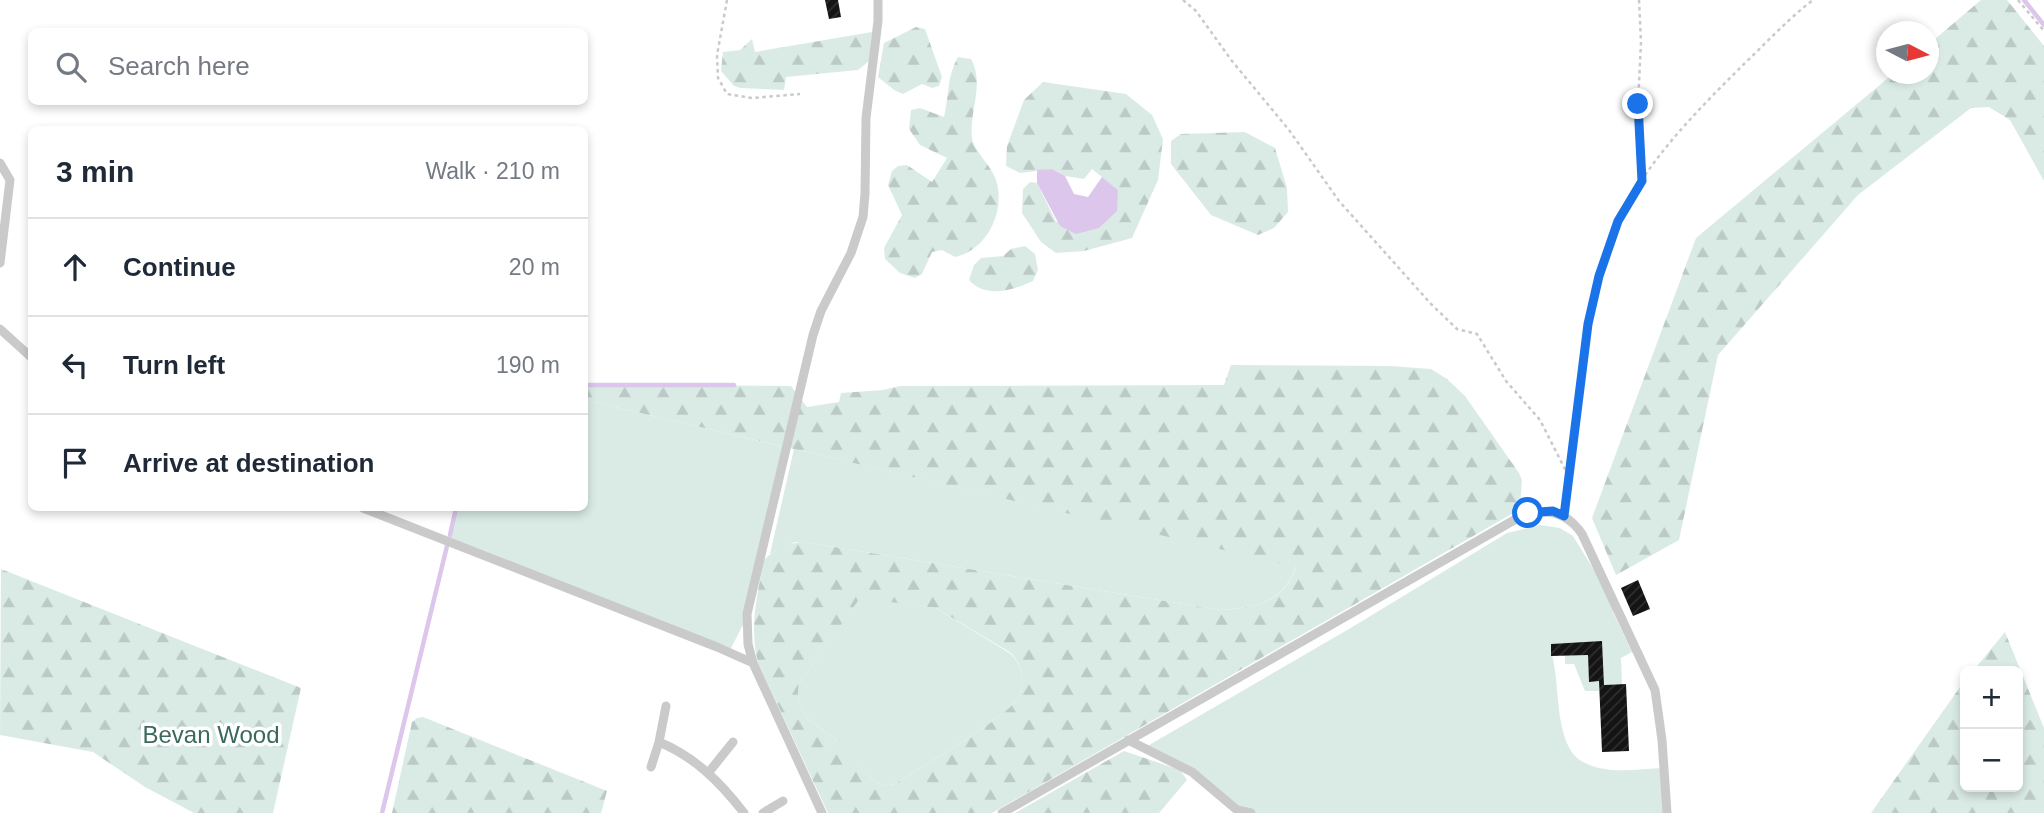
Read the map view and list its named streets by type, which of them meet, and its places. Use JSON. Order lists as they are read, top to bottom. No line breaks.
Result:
{"parks":["Bevan Wood"],"north":"right","page":{"search":"Search here","heading":["3 min","Walk · 210 m"],"list":[["Continue","20 m"],["Turn left","190 m"],"Arrive at destination"],"map_buttons":["+","−"]}}
